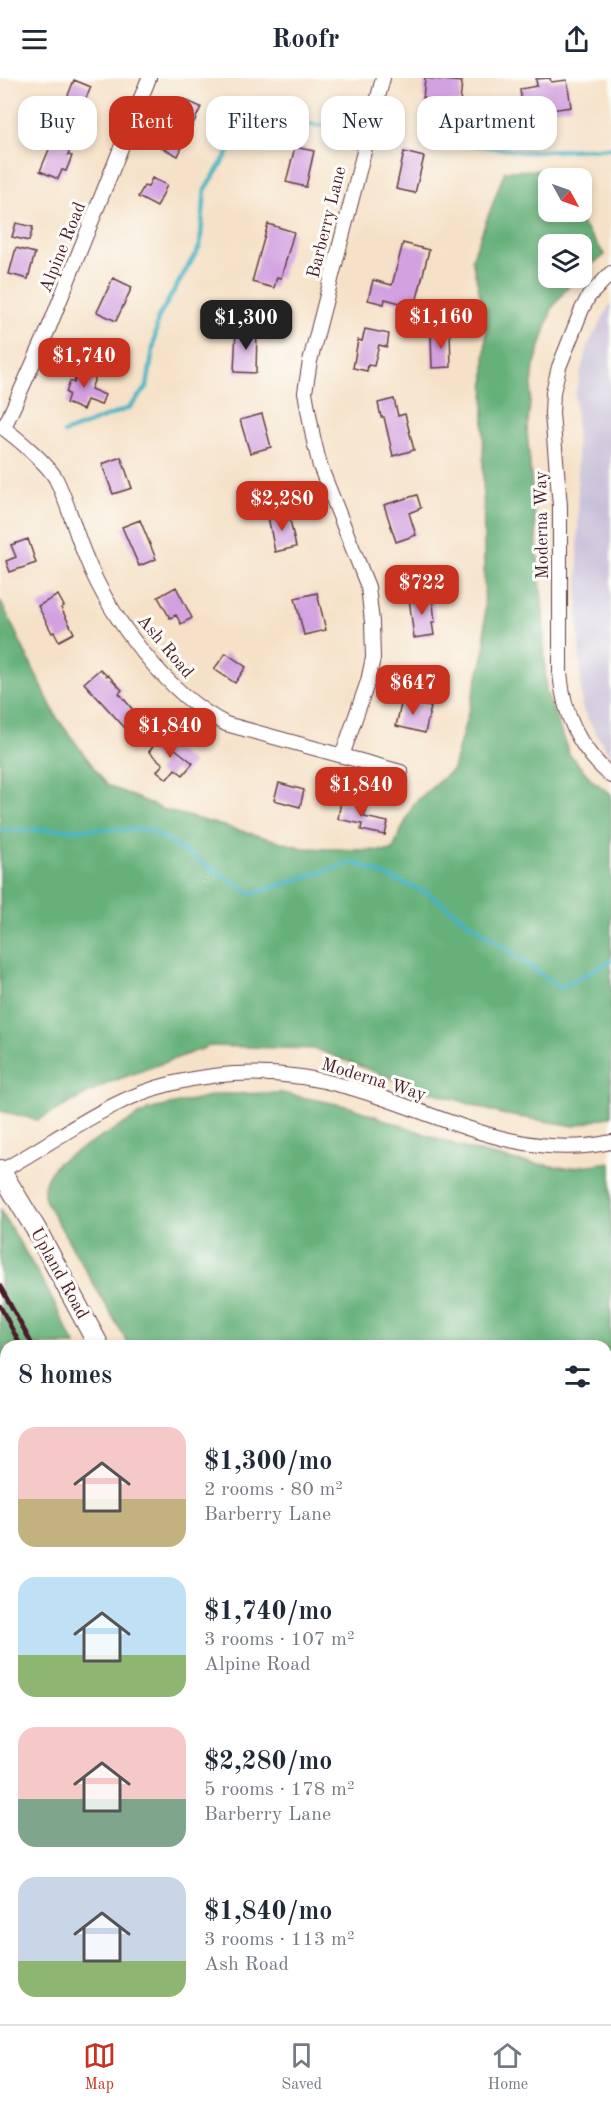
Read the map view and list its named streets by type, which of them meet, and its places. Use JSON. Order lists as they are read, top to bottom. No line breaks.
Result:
{"streets":{"main road":["Upland Road"],"street":["Barberry Lane","Alpine Road","Moderna Way","Ash Road"]},"crossings":[["Barberry Lane","Ash Road"],["Alpine Road","Ash Road"],["Moderna Way","Upland Road"]],"north":"bottom right","page":{"header":"Roofr","chip":["Buy","Rent","Filters","New","Apartment"],"price":["$1,160","$1,300","$1,740","$2,280","$722","$647","$1,840","$1,840"],"heading":"8 homes","list":[{"name":"$1,300/mo","note":"2 rooms · 80 m² · Barberry Lane"},{"name":"$1,740/mo","note":"3 rooms · 107 m² · Alpine Road"},{"name":"$2,280/mo","note":"5 rooms · 178 m² · Barberry Lane"},{"name":"$1,840/mo","note":"3 rooms · 113 m² · Ash Road"}],"tabs":["Map","Saved","Home"]}}
